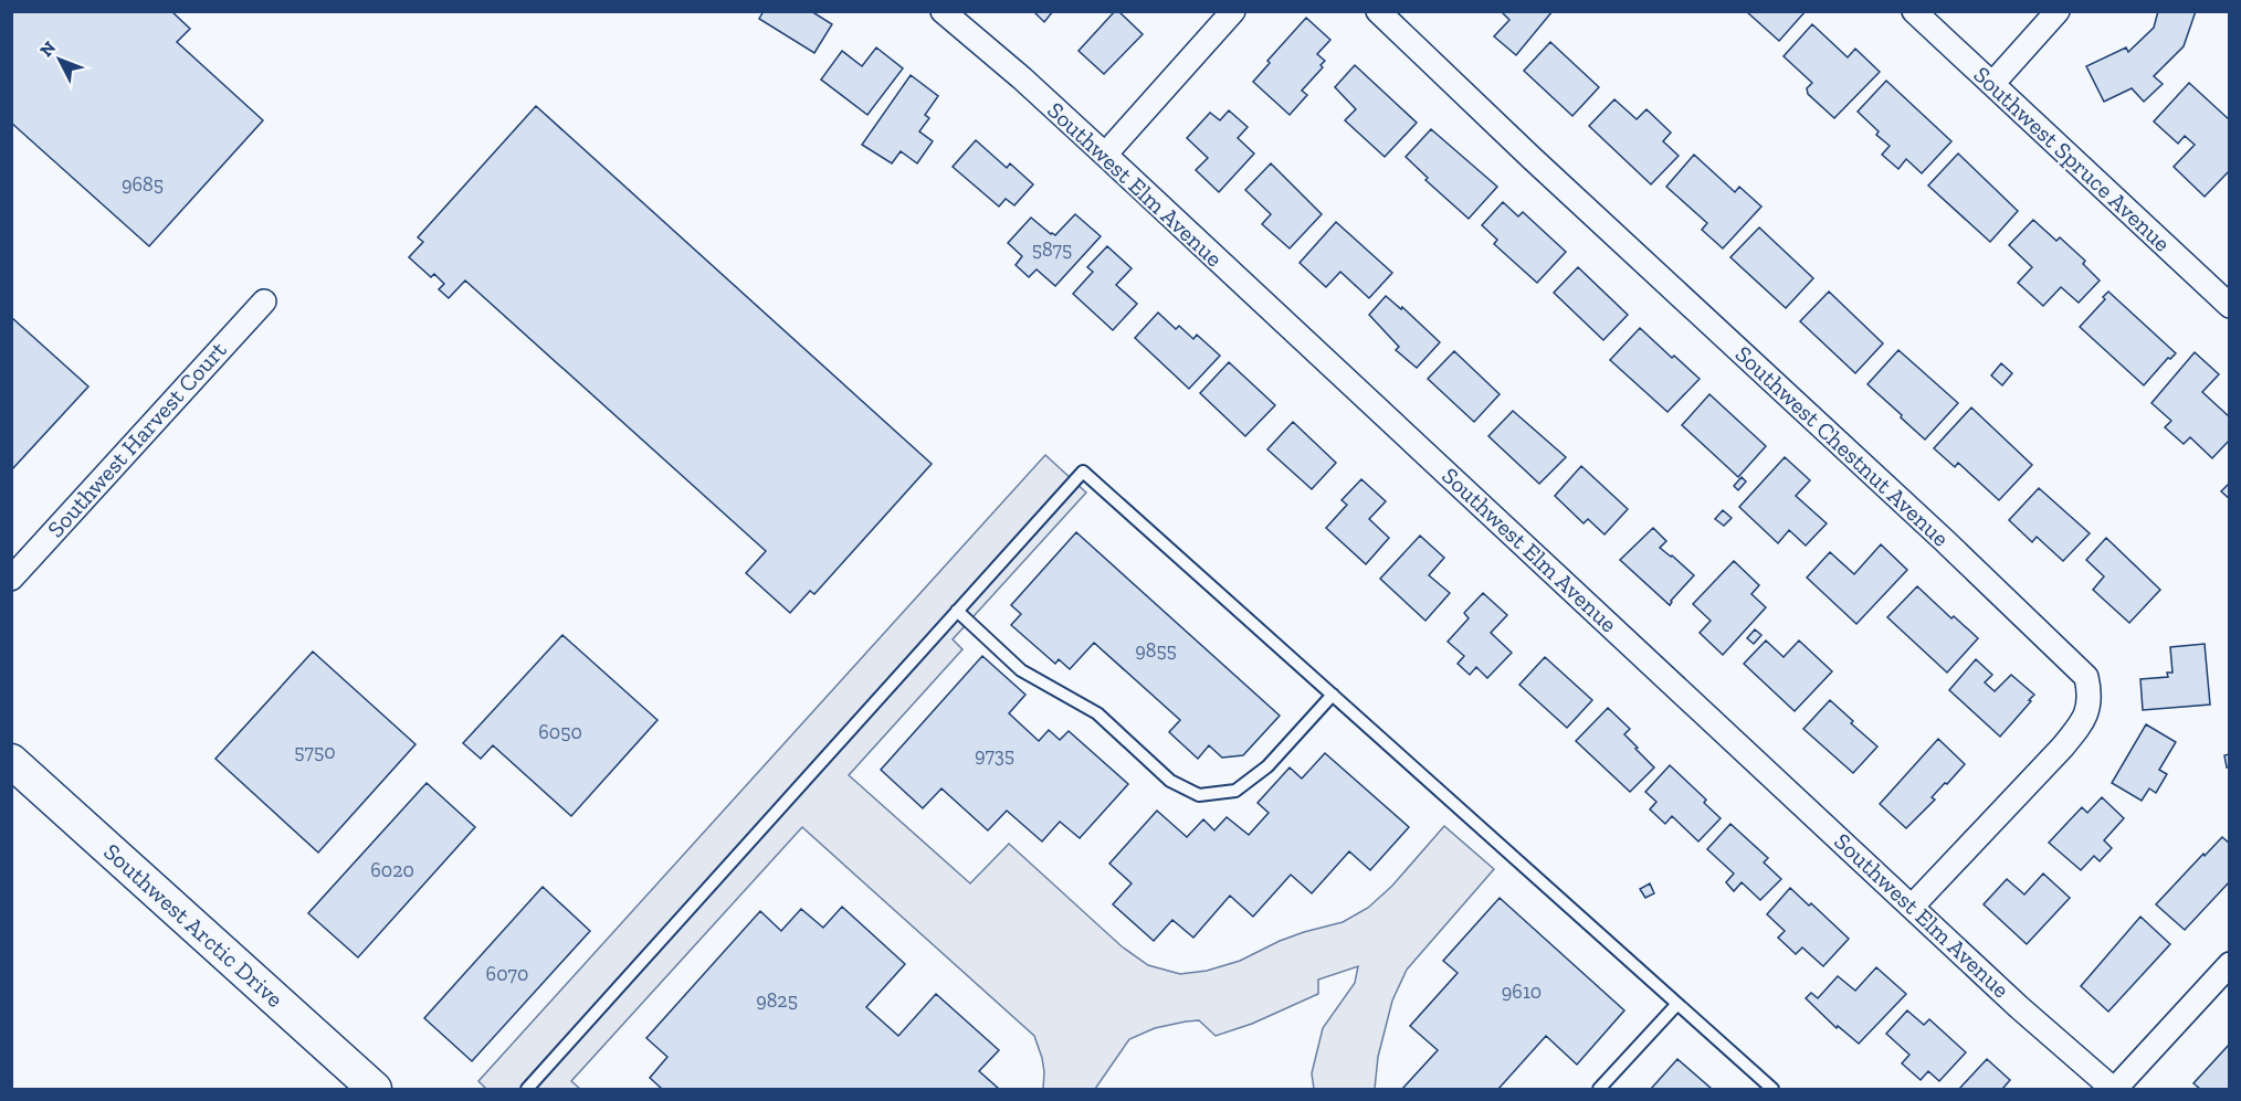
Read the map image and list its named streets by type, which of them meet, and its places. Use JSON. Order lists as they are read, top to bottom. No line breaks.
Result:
{"streets":{"street":["Southwest Spruce Avenue","Southwest Elm Avenue","Southwest Harvest Court","Southwest Chestnut Avenue","Southwest Arctic Drive"]},"crossings":[["Southwest Elm Avenue","Southwest Chestnut Avenue"]],"house_numbers":["9685","5875","9855","6050","5750","9735","6020","6070","9610","9825"],"north":"top left"}
